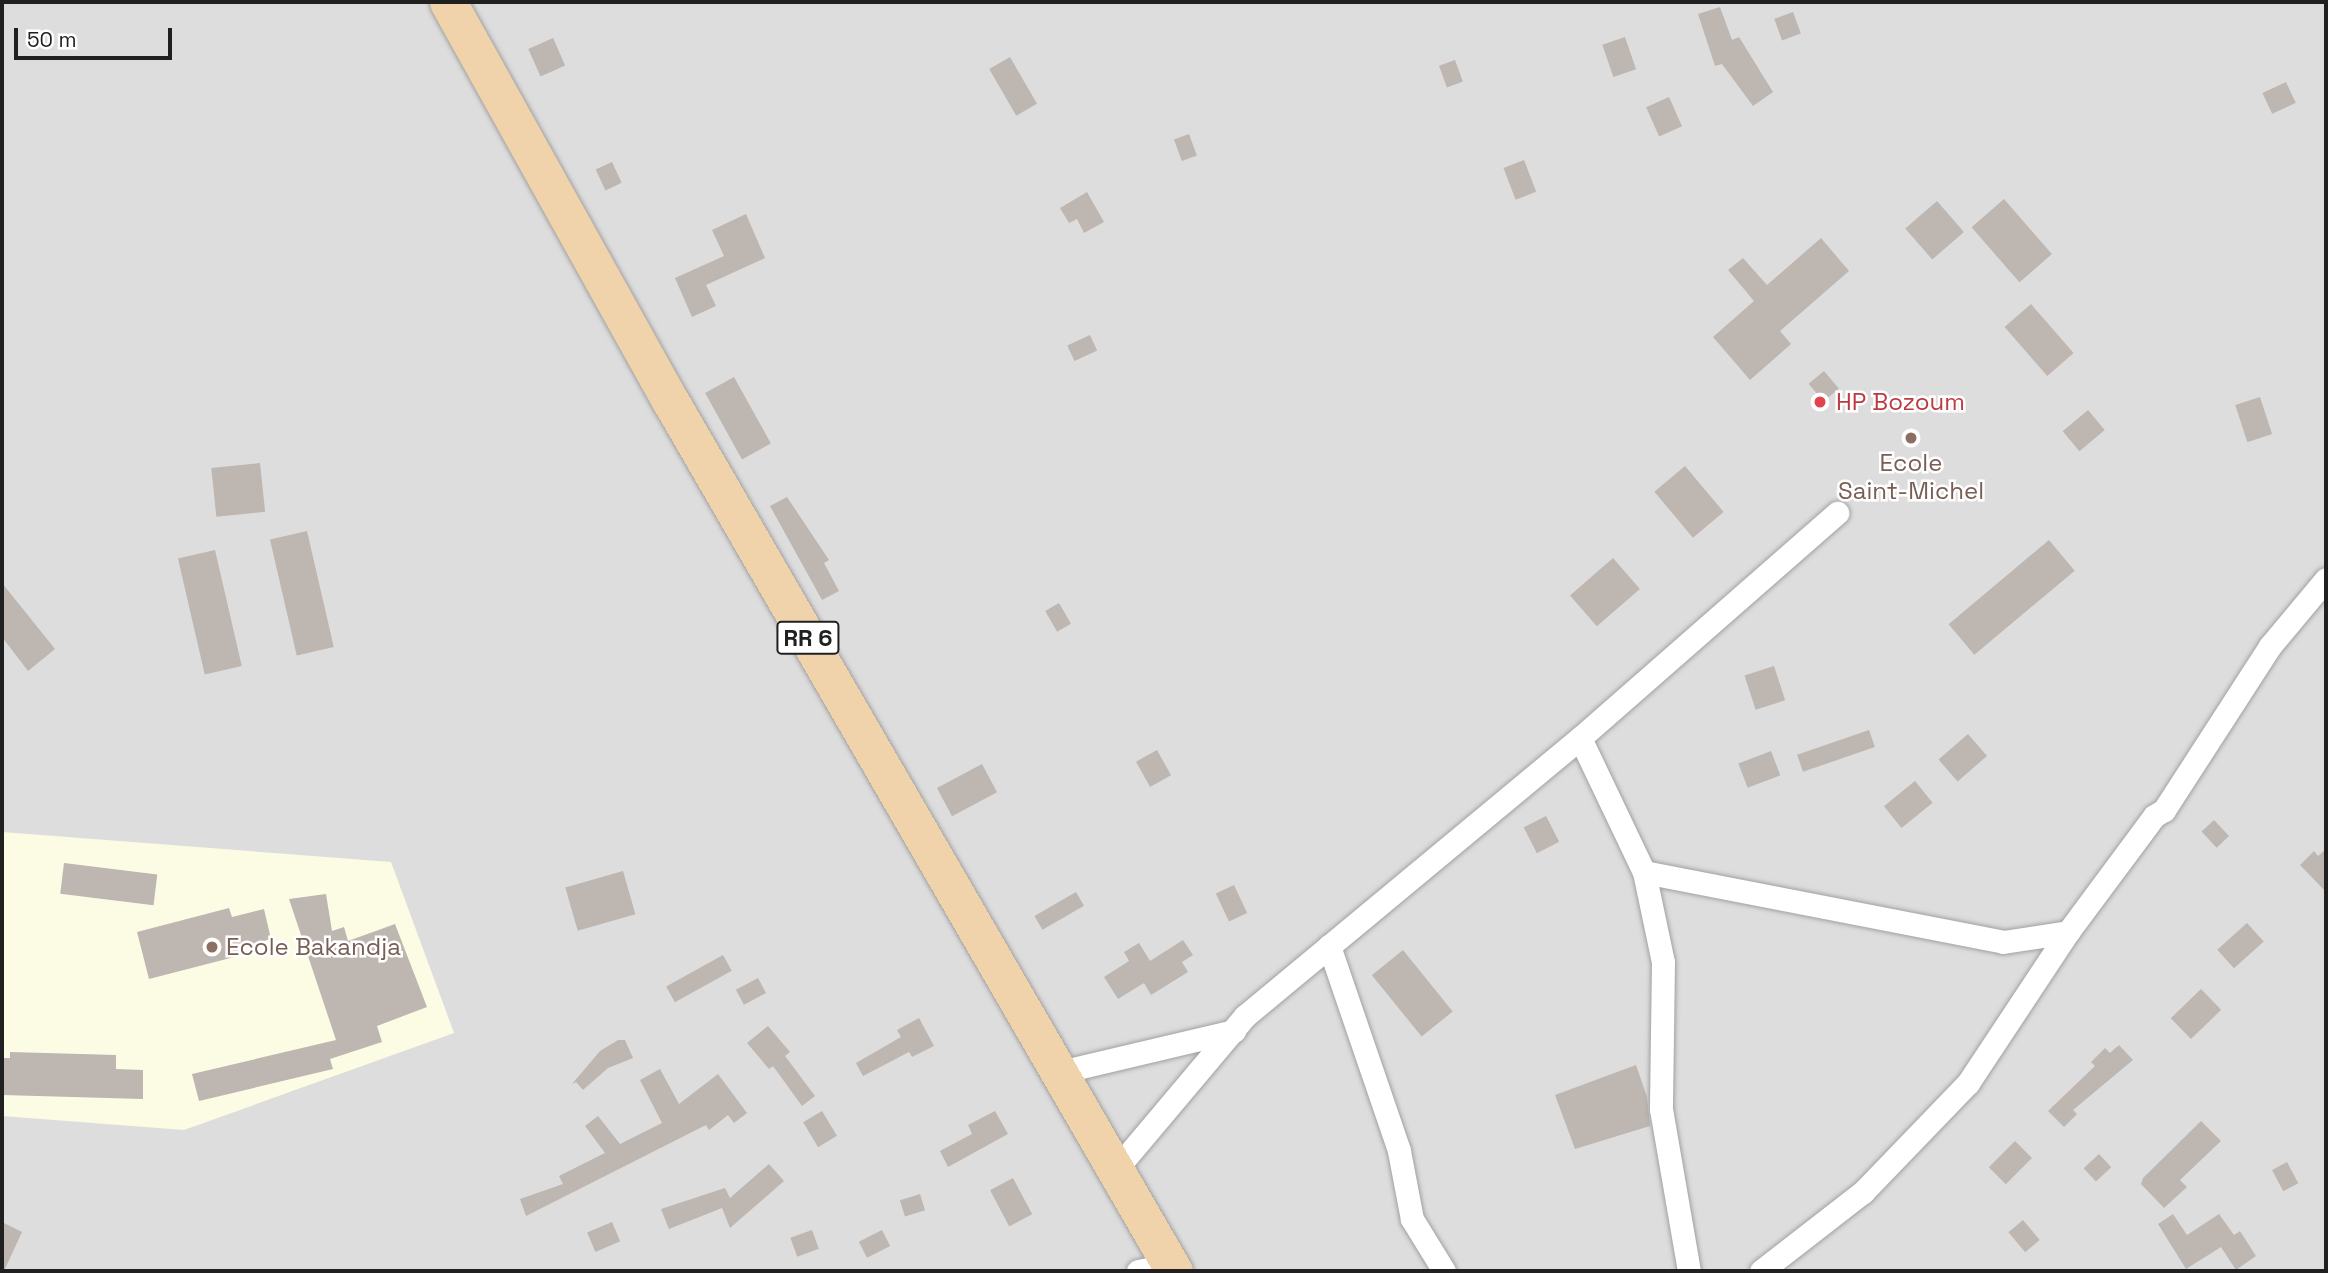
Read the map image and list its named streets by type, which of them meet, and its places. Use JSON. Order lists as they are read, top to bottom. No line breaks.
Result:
{"streets":{"main road":["RR 6"]},"places":["HP Bozoum","Ecole Saint-Michel","Ecole Bakandja"],"scale_bar":"50 m"}
